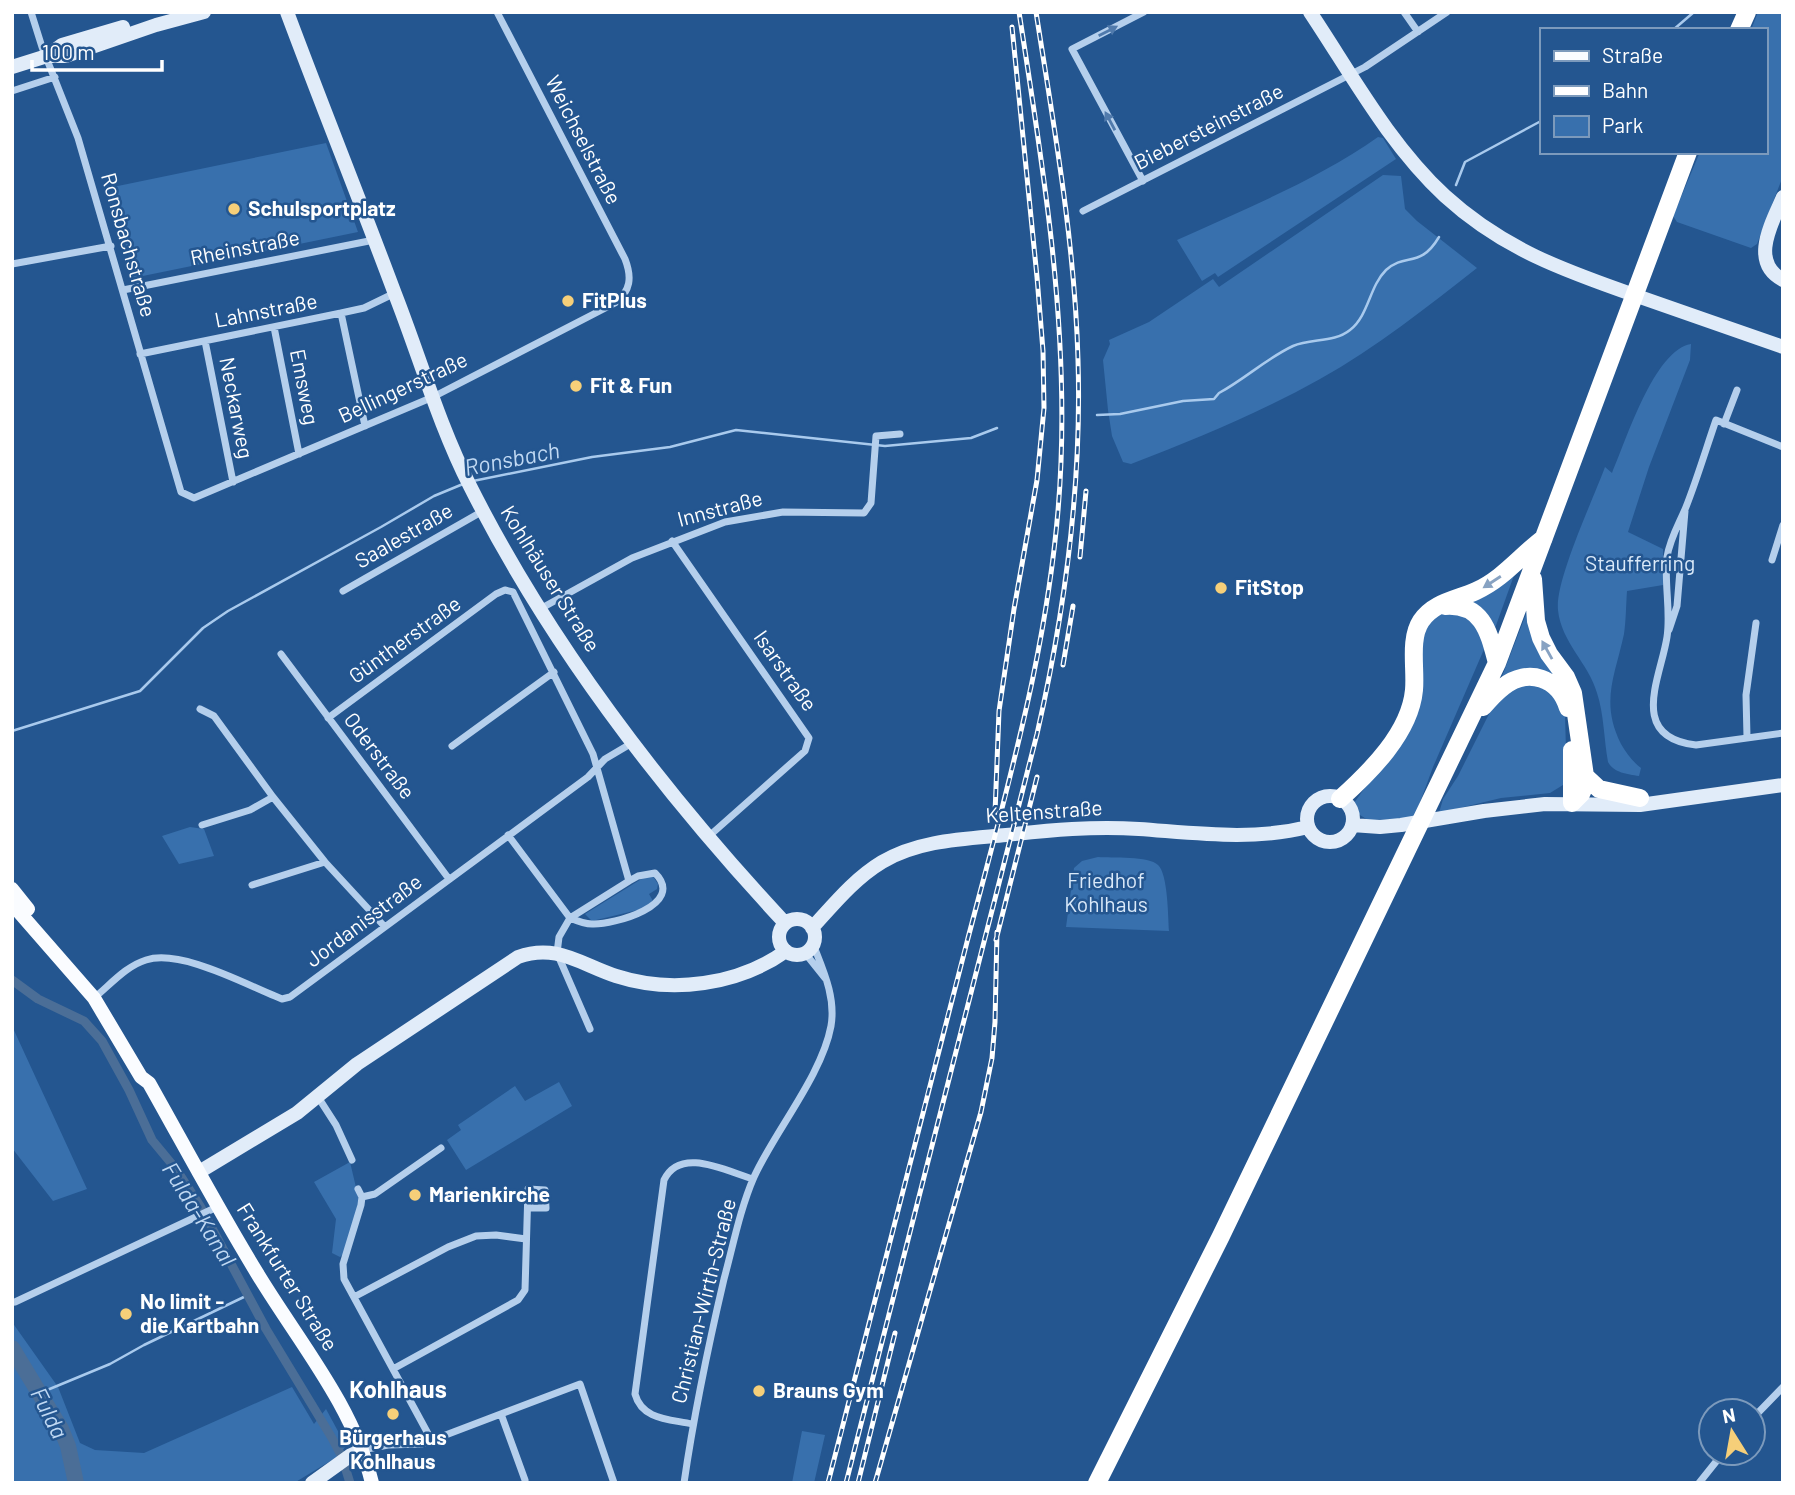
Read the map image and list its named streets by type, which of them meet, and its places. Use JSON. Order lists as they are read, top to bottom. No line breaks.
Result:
{"streets":{"main road":["Kohlhäuser Straße","Keltenstraße","Frankfurter Straße"],"street":["Biebersteinstraße","Weichselstraße","Ronsbachstraße","Rheinstraße","Lahnstraße","Emsweg","Bellingerstraße","Neckarweg","Innstraße","Saalestraße","Güntherstraße","Isarstraße","Oderstraße","Jordanisstraße","Christian-Wirth-Straße"]},"crossings":[["Weichselstraße","Bellingerstraße"],["Ronsbachstraße","Rheinstraße"],["Ronsbachstraße","Lahnstraße"],["Ronsbachstraße","Bellingerstraße"],["Rheinstraße","Kohlhäuser Straße"],["Lahnstraße","Emsweg"],["Lahnstraße","Neckarweg"],["Lahnstraße","Kohlhäuser Straße"],["Emsweg","Bellingerstraße"],["Bellingerstraße","Neckarweg"],["Bellingerstraße","Kohlhäuser Straße"],["Innstraße","Kohlhäuser Straße"],["Innstraße","Isarstraße"],["Saalestraße","Kohlhäuser Straße"],["Kohlhäuser Straße","Isarstraße"],["Kohlhäuser Straße","Keltenstraße"],["Kohlhäuser Straße","Jordanisstraße"],["Kohlhäuser Straße","Christian-Wirth-Straße"],["Güntherstraße","Oderstraße"],["Oderstraße","Jordanisstraße"],["Keltenstraße","Christian-Wirth-Straße"],["Jordanisstraße","Frankfurter Straße"]],"districts":["Kohlhaus"],"water":["Ronsbach","Fulda-Kanal","Fulda"],"parks":["Staufferring","Friedhof Kohlhaus"],"places":["Schulsportplatz","FitPlus","Fit & Fun","FitStop","Marienkirche","No limit - die Kartbahn","Brauns Gym","Bürgerhaus Kohlhaus"],"legend":["Straße","Bahn","Park"],"scale_bar":"100 m","north":"top"}
